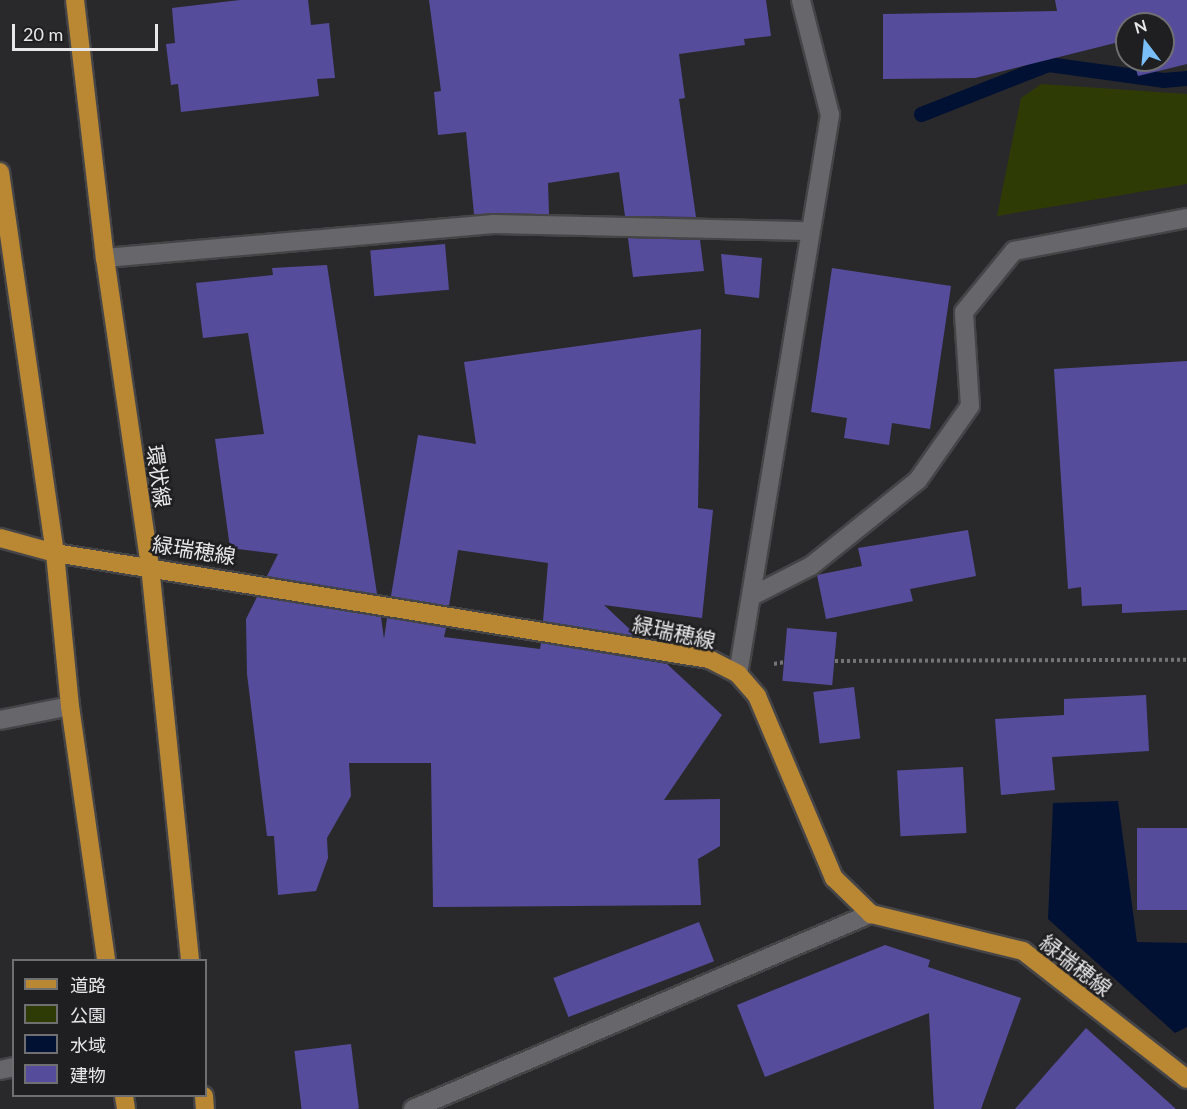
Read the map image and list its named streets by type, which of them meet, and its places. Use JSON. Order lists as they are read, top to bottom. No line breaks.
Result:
{"streets":{"main road":["環状線","緑瑞穂線"]},"crossings":[["環状線","緑瑞穂線"]],"legend":["道路","公園","水域","建物"],"scale_bar":"20 m","north":"top"}
